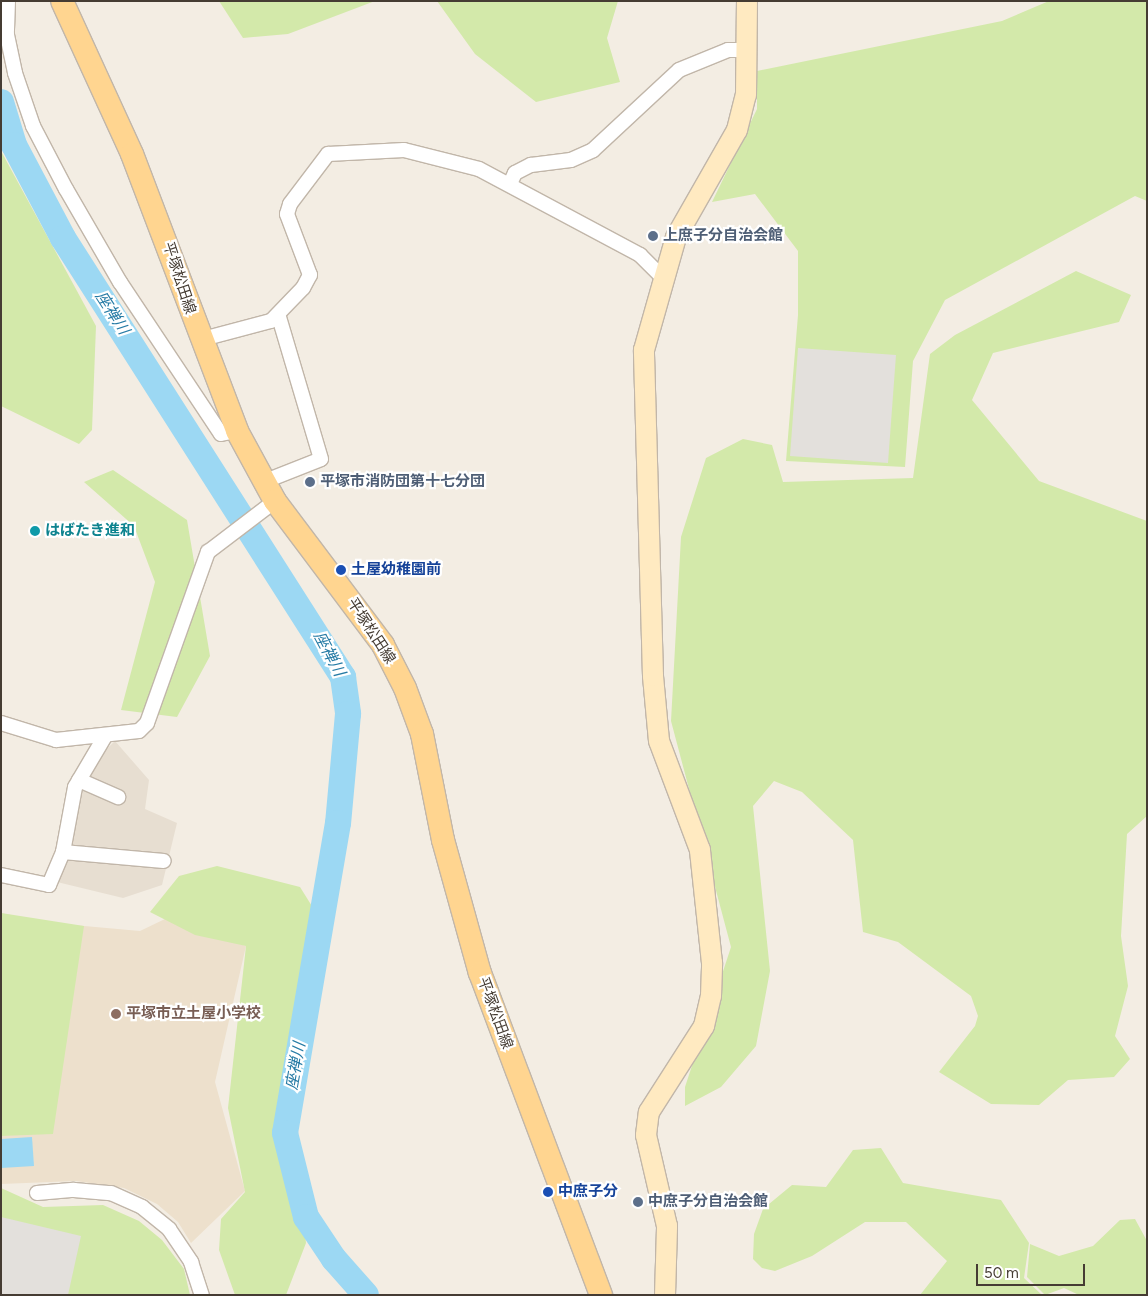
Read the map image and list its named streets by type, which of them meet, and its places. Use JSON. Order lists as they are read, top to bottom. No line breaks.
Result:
{"streets":{"main road":["平塚松田線"]},"water":["座禅川"],"places":["上庶子分自治会館","平塚市消防団第十七分団","はばたき進和","土屋幼稚園前","平塚市立土屋小学校","中庶子分","中庶子分自治会館"],"scale_bar":"50 m"}
